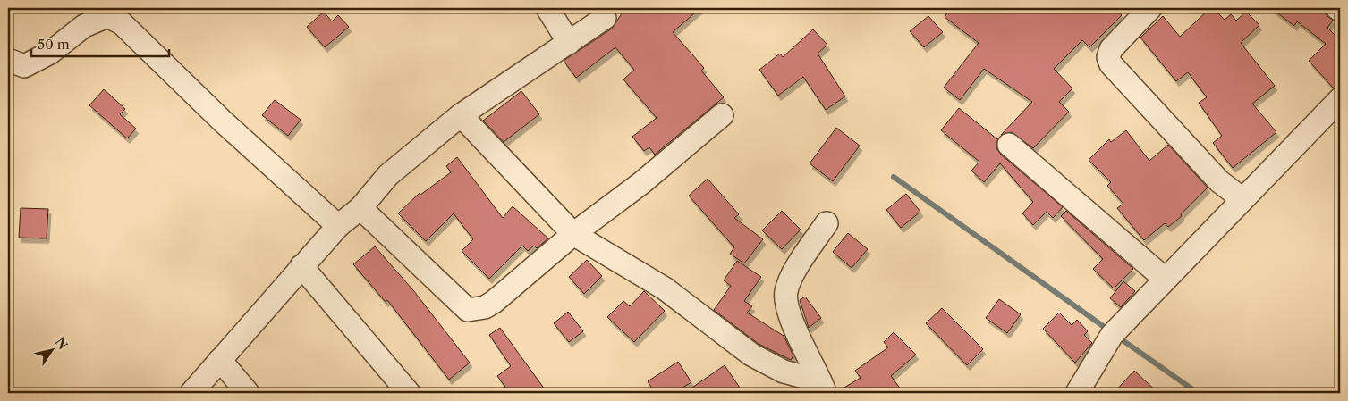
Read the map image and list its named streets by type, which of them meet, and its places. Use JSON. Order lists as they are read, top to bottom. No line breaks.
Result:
{"scale_bar":"50 m","north":"top right"}
